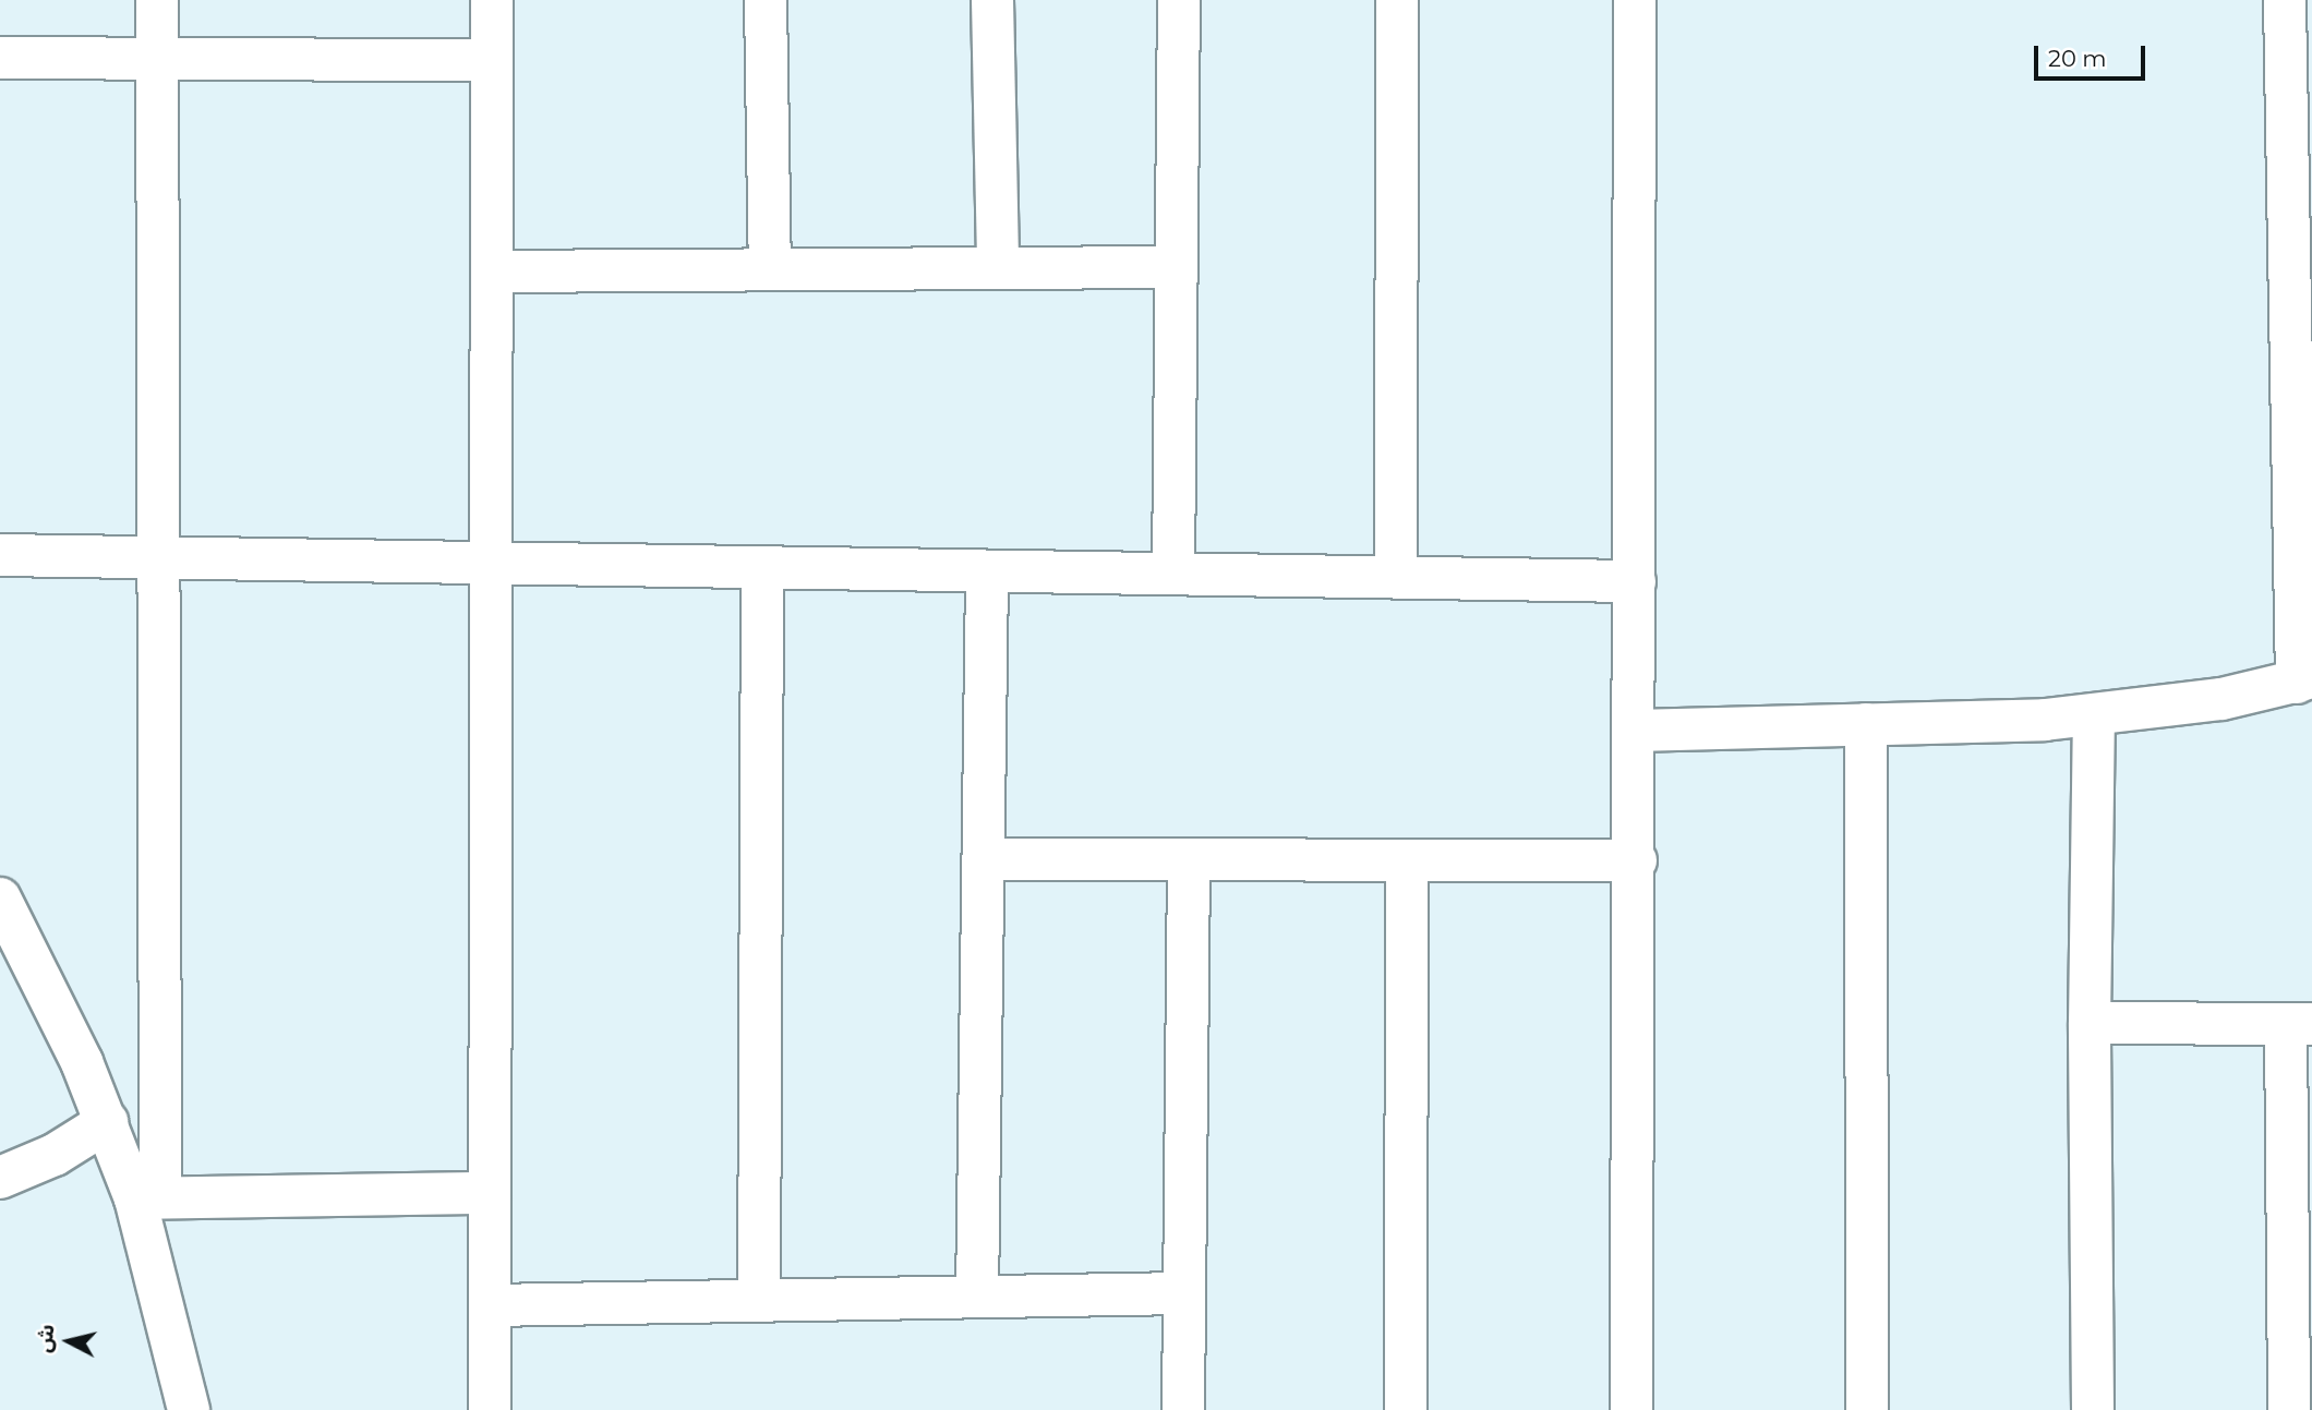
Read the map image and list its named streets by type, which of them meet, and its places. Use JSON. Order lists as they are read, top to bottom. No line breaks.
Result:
{"scale_bar":"20 m","north":"left"}
